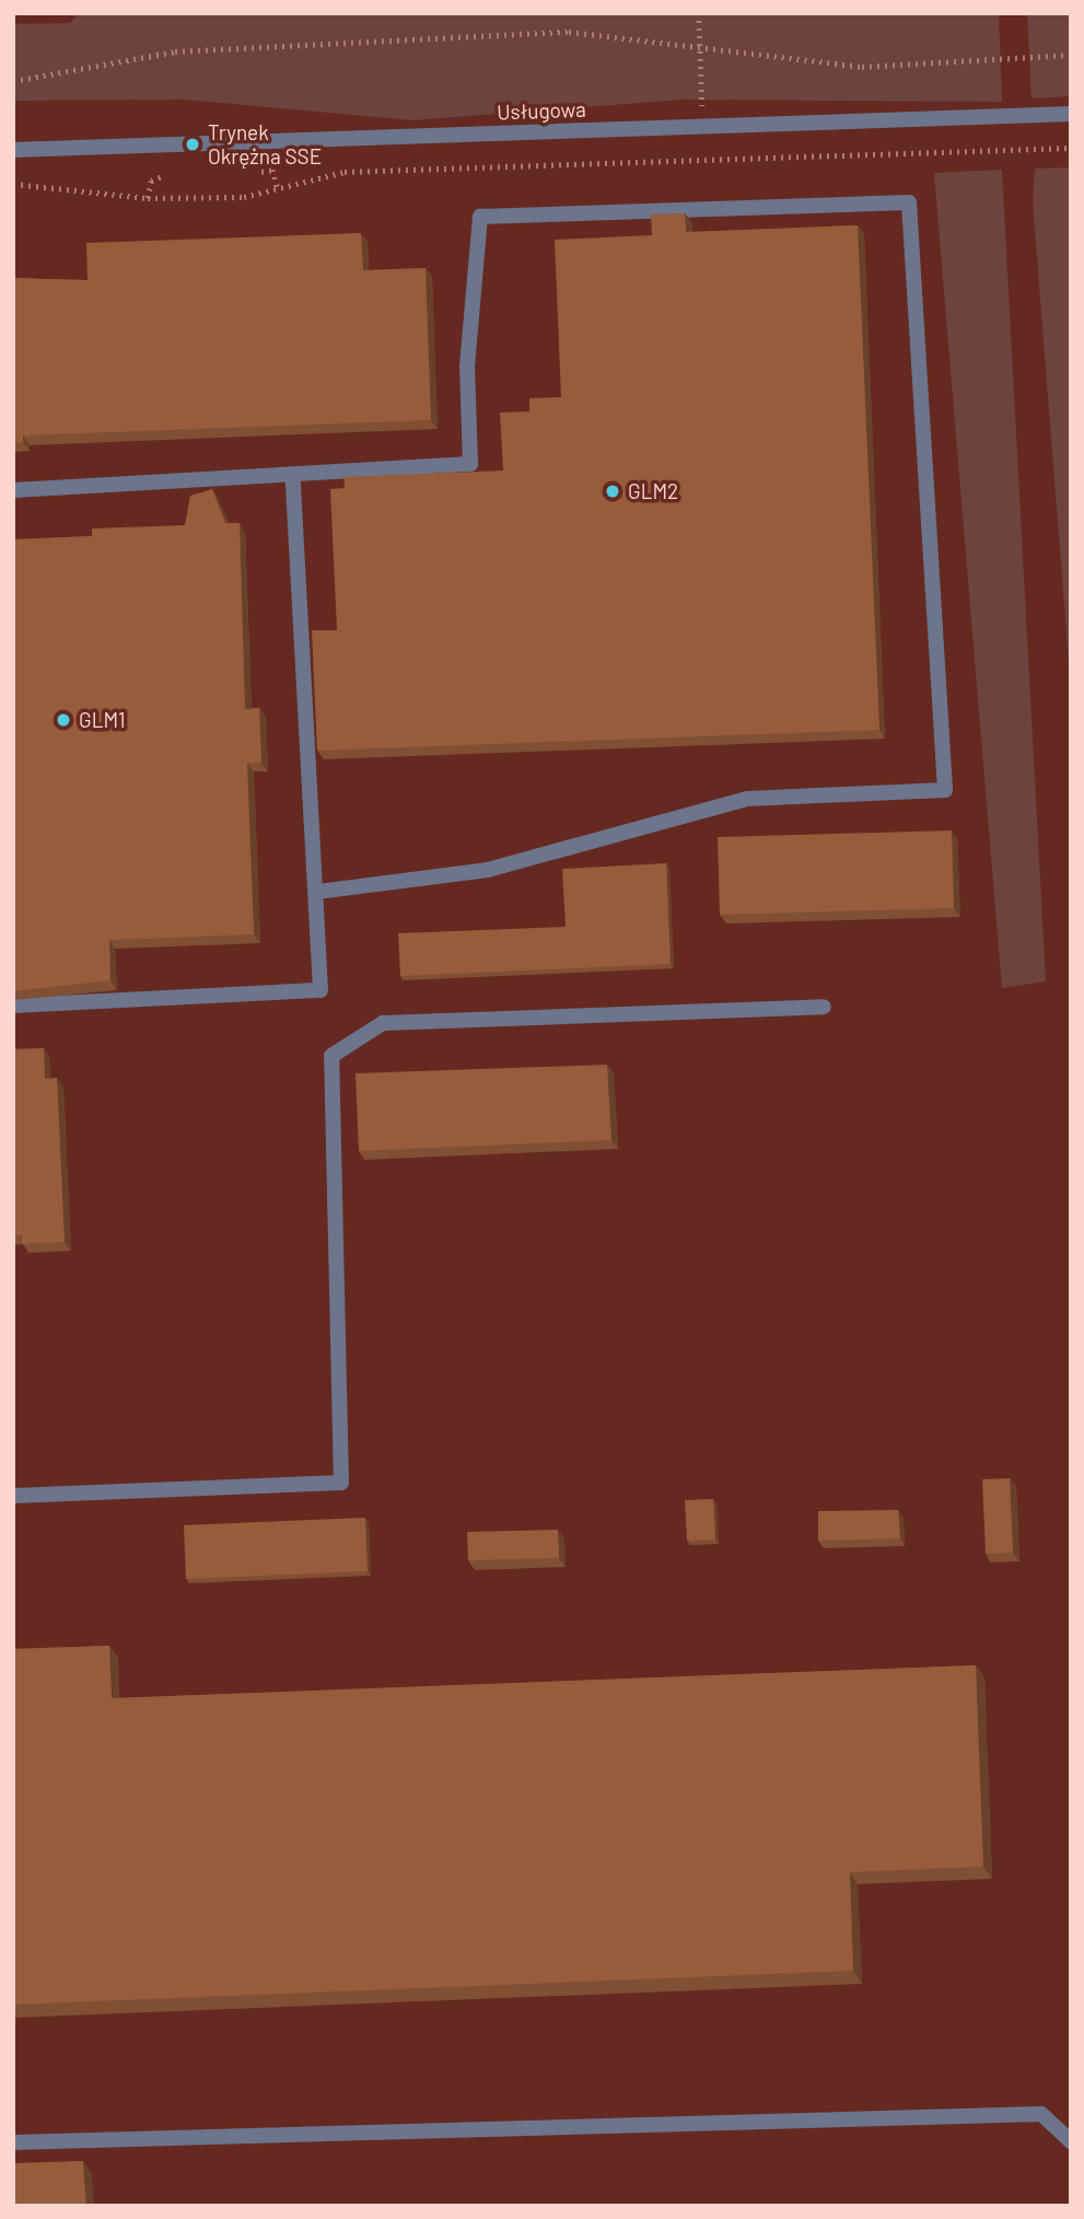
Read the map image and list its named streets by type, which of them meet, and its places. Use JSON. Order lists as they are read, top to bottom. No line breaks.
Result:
{"streets":{"street":["Usługowa"]},"places":["Trynek Okrężna SSE","GLM2","GLM1"]}
